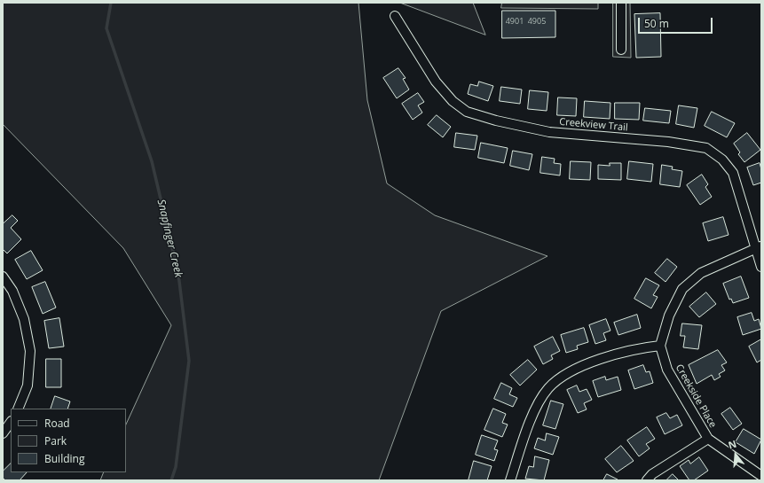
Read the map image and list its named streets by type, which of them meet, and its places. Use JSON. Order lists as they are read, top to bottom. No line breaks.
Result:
{"streets":{"street":["Creekview Trail","Creekside Place"]},"water":["Snapfinger Creek"],"house_numbers":["4901","4905"],"legend":["Road","Park","Building"],"scale_bar":"50 m","north":"top"}
